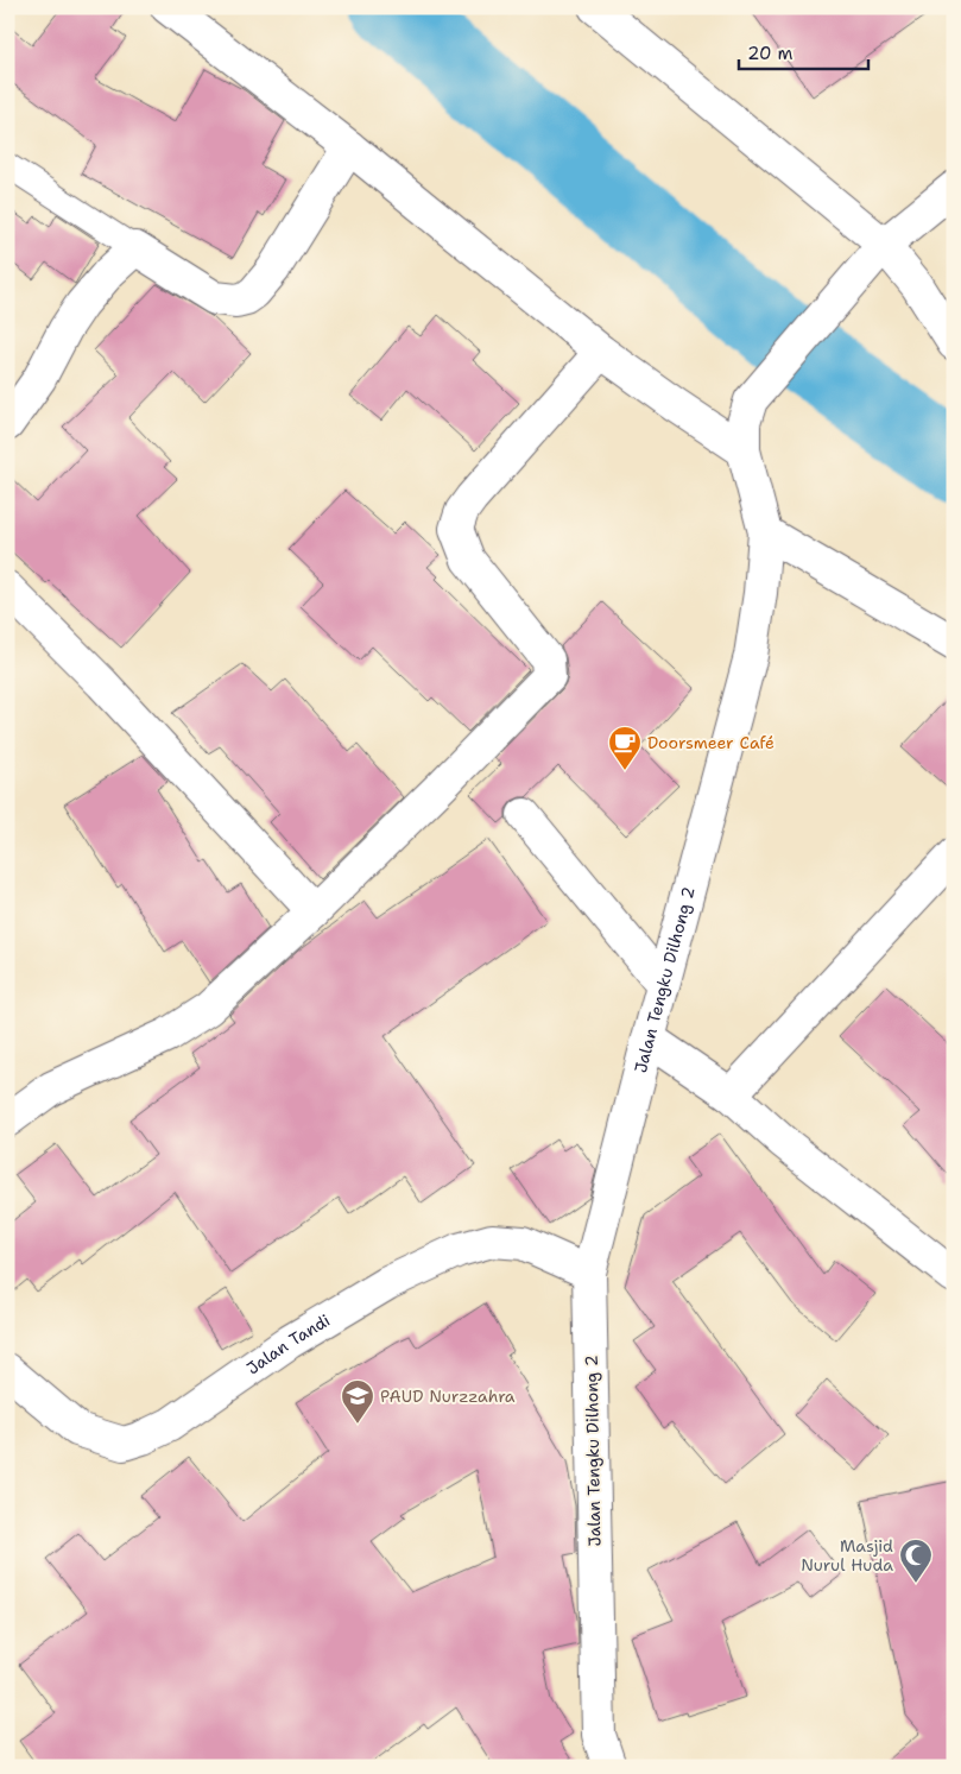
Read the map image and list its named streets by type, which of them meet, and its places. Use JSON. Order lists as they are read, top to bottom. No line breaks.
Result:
{"streets":{"street":["Jalan Tengku Dilhong 2","Jalan Tandi"]},"crossings":[["Jalan Tengku Dilhong 2","Jalan Tandi"]],"places":{"cafe":["Doorsmeer Café"],"school or university":["PAUD Nurzzahra"],"mosque":["Masjid Nurul Huda"]},"scale_bar":"20 m"}
